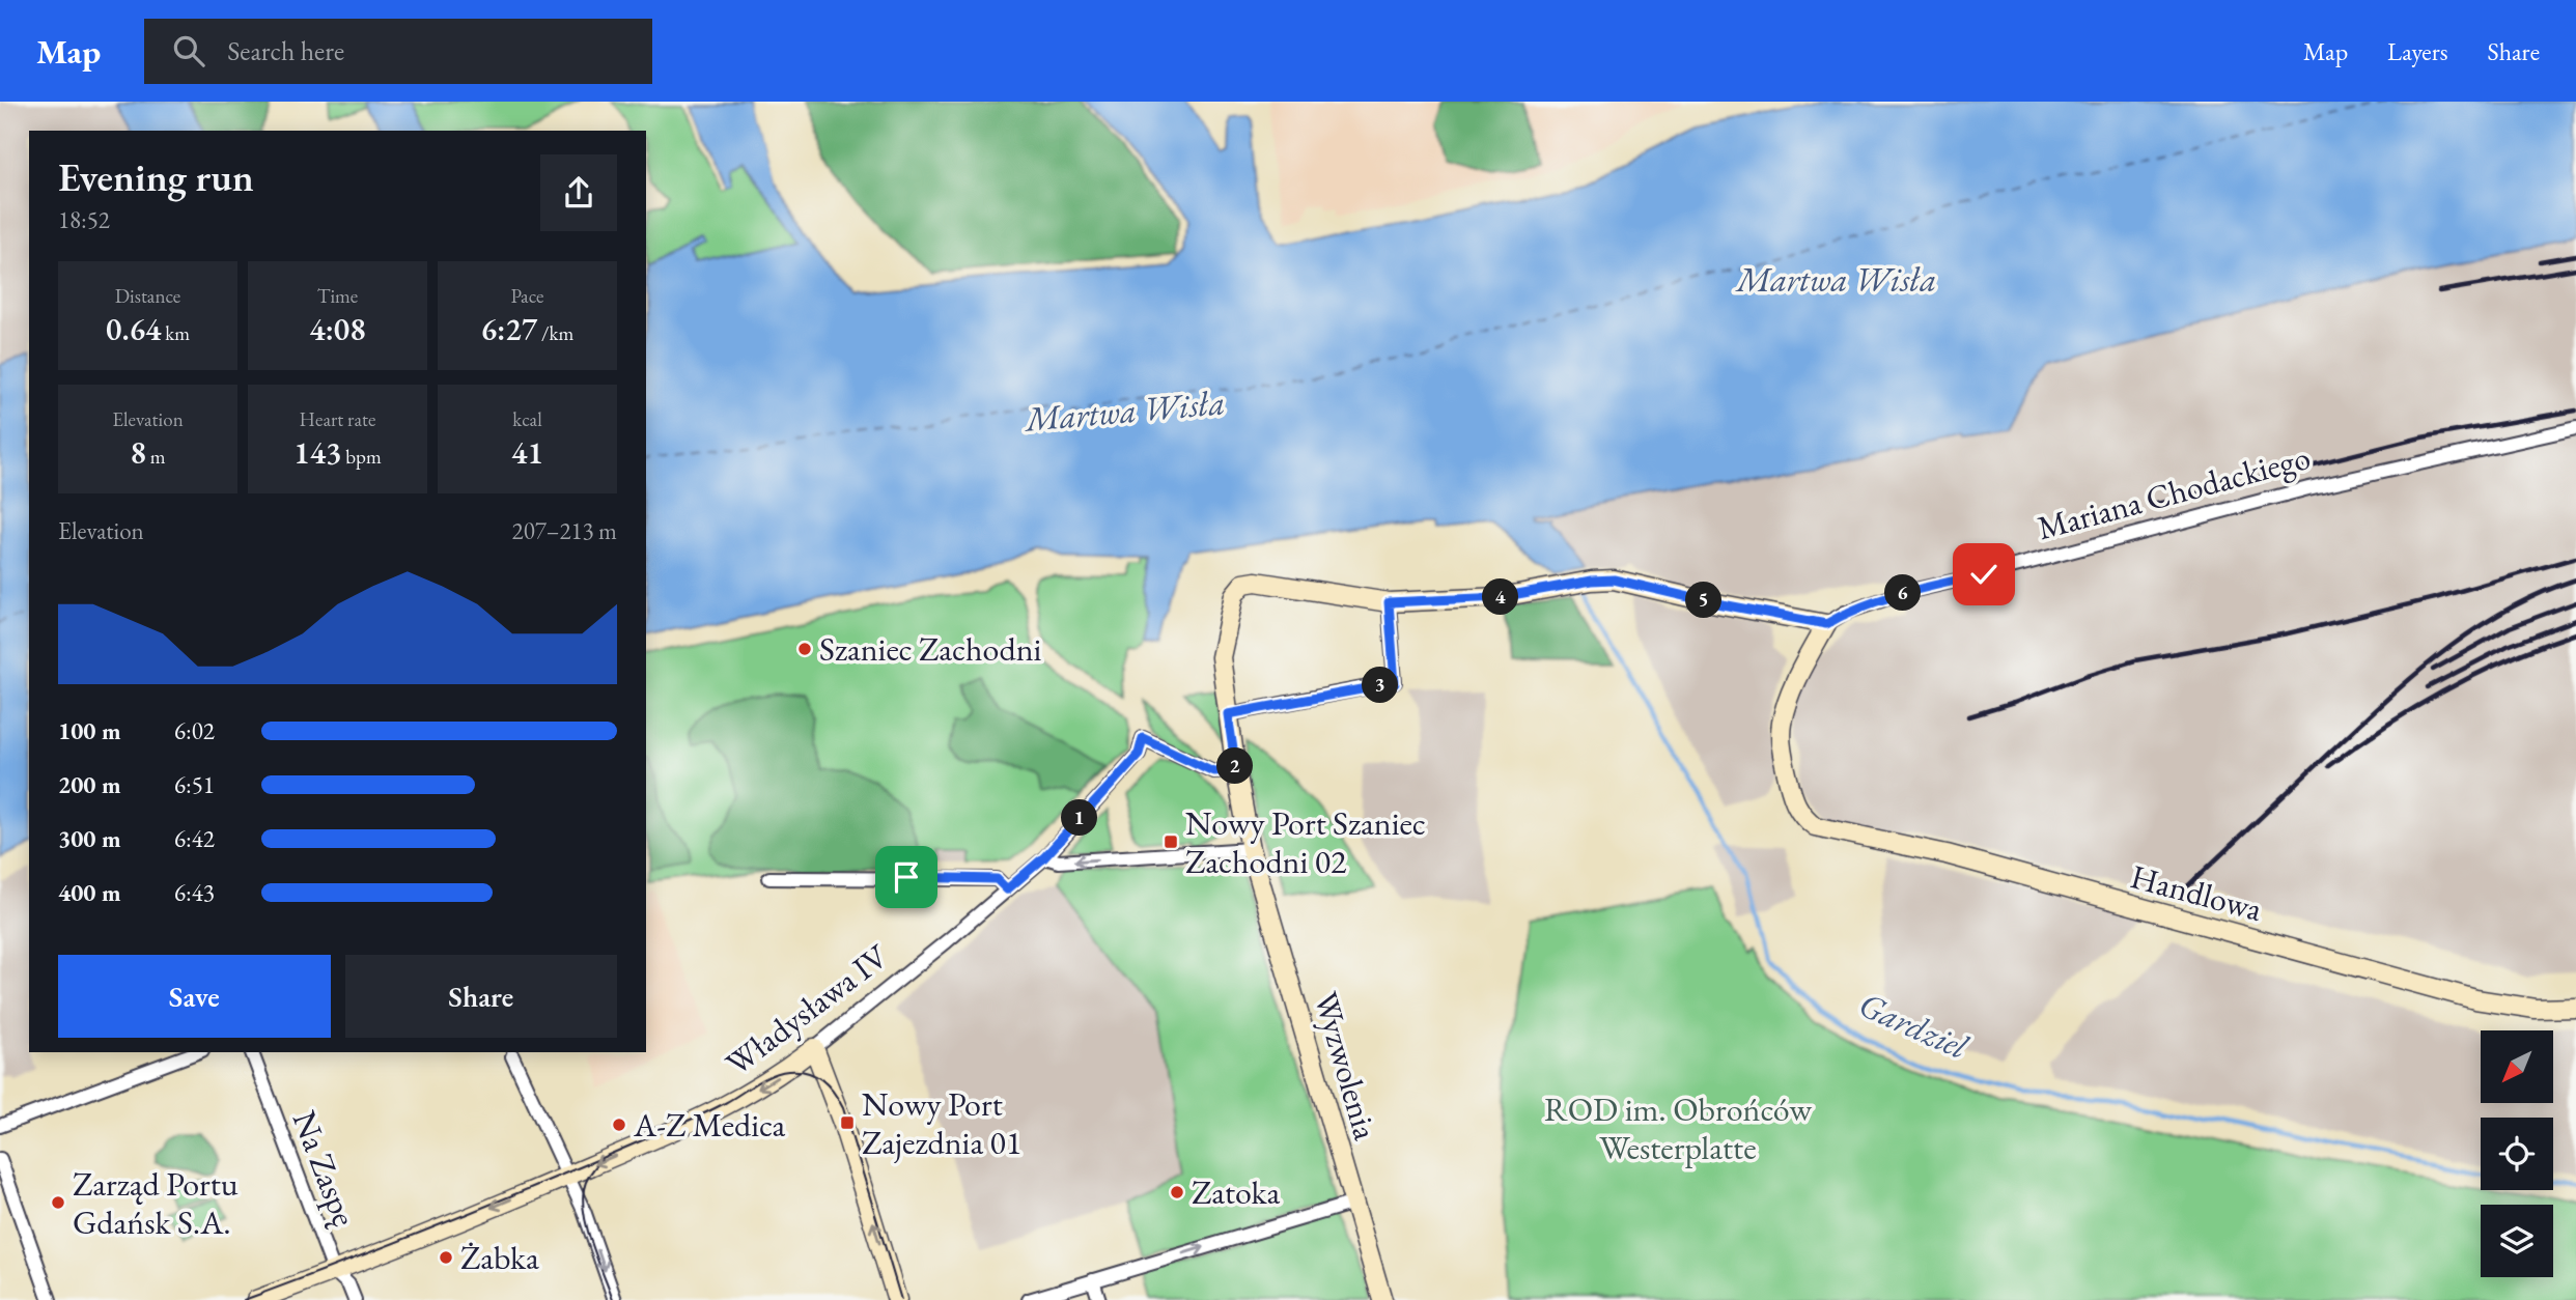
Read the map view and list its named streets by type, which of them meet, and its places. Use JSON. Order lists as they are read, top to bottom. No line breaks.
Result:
{"streets":{"street":["Mariana Chodackiego","Handlowa","Władysława IV","Wyzwolenia","Na Zaspę"]},"crossings":[["Mariana Chodackiego","Handlowa"],["Władysława IV","Na Zaspę"]],"one_way":["Władysława IV"],"water":["Martwa Wisła","Gardziel"],"parks":["ROD im. Obrońców Westerplatte"],"places":{"other":["Szaniec Zachodni","A-Z Medica","Zatoka","Zarząd Portu Gdańsk S.A.","Żabka"],"transit":["Nowy Port Szaniec Zachodni 02","Nowy Port Zajezdnia 01"]},"north":"bottom left","page":{"header":"Map","search":"Search here","nav":["Map","Layers","Share"],"heading":["Evening run","18:52"],"stats":[["Distance","0.64 km"],["Time","4:08"],["Pace","6:27 /km"],["Elevation","8 m"],["Heart rate","143 bpm"],["kcal","41"]],"chart":["Elevation","207–213 m"],"pins":["6","4","5","3","2","1"],"list":[{"name":"100 m","note":"6:02"},{"name":"200 m","note":"6:51"},{"name":"300 m","note":"6:42"},{"name":"400 m","note":"6:43"}],"buttons":["Save","Share"]}}
